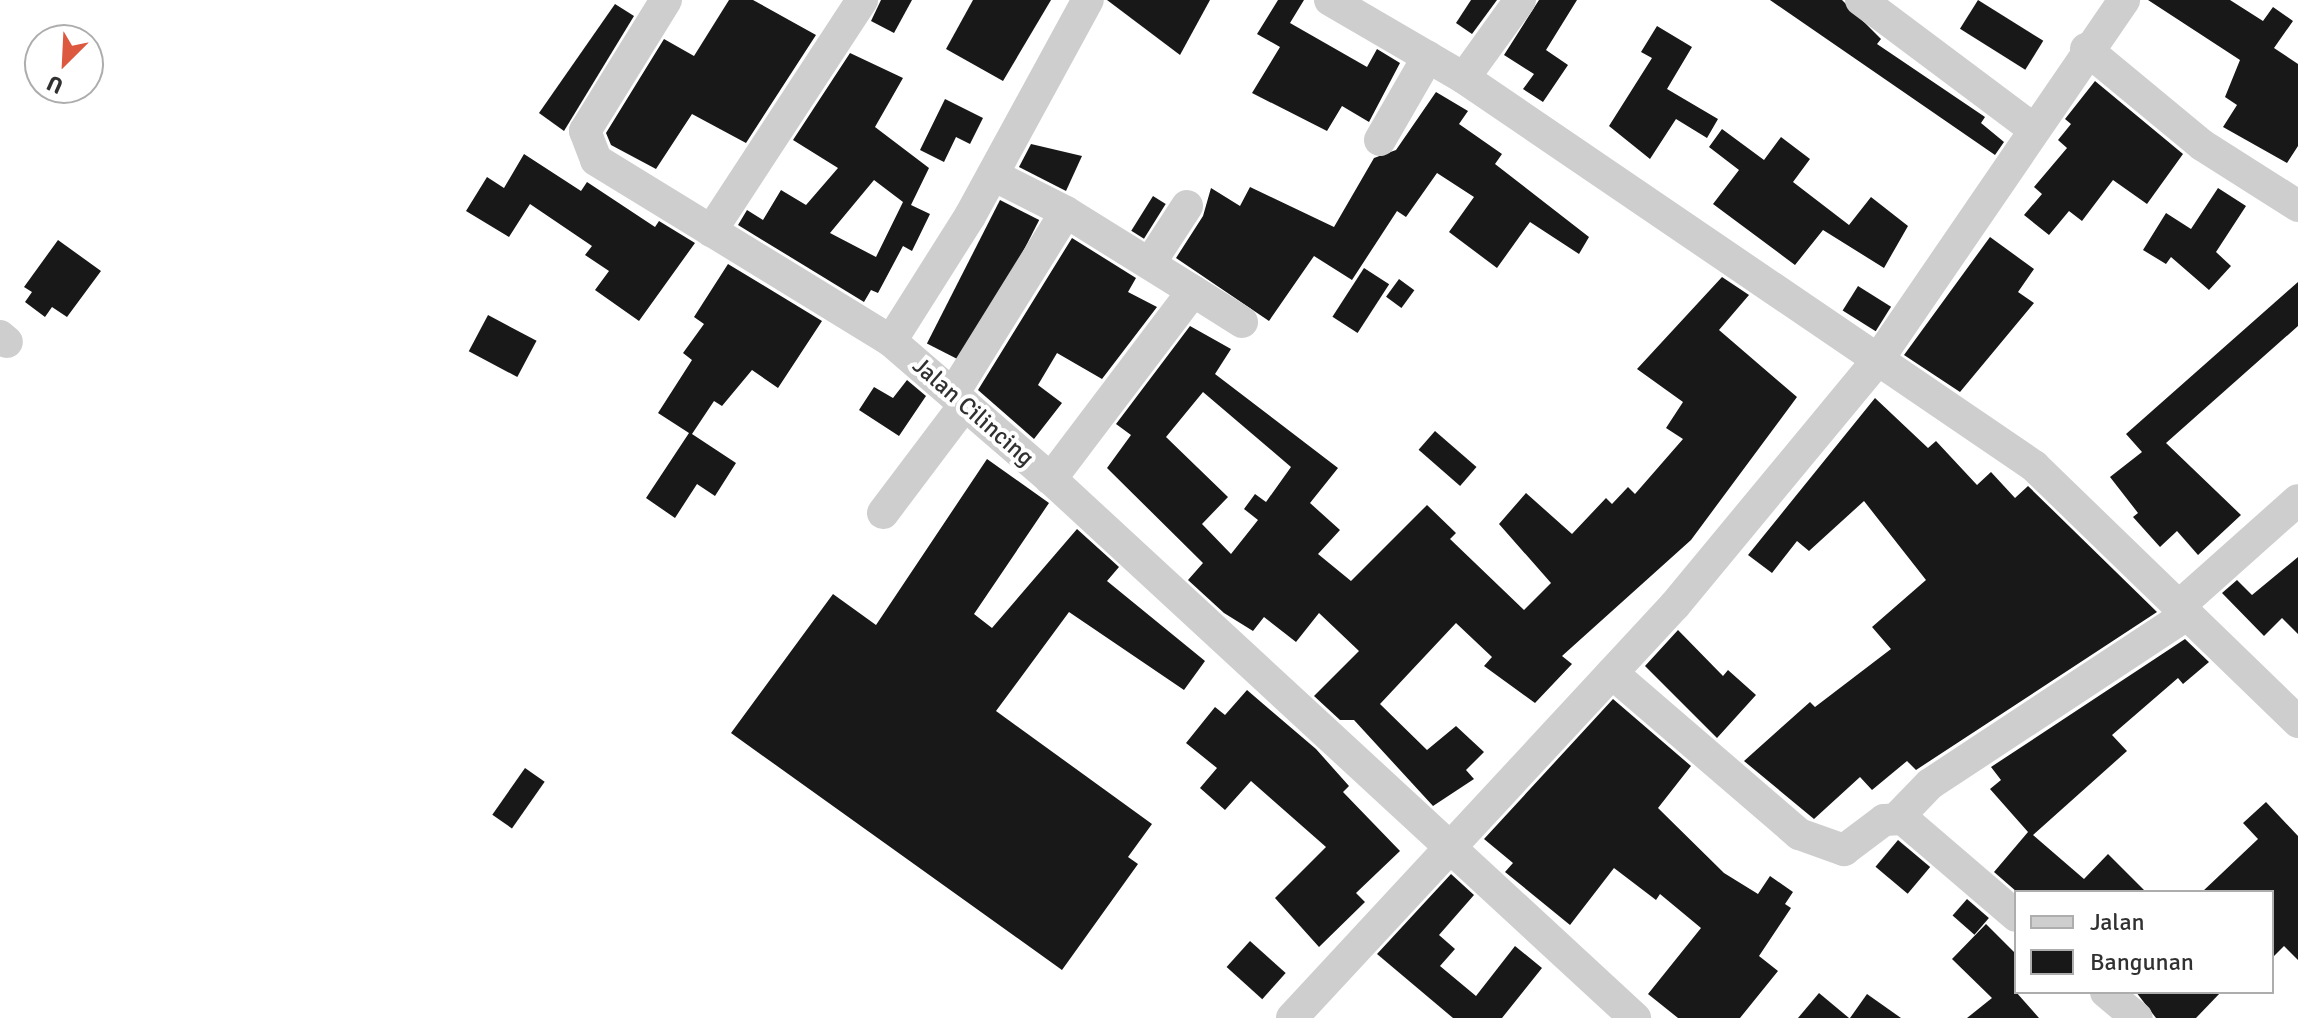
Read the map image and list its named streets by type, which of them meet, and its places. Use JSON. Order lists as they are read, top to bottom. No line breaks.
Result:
{"streets":{"street":["Jalan Cilincing"]},"legend":["Jalan","Bangunan"],"north":"bottom left"}
